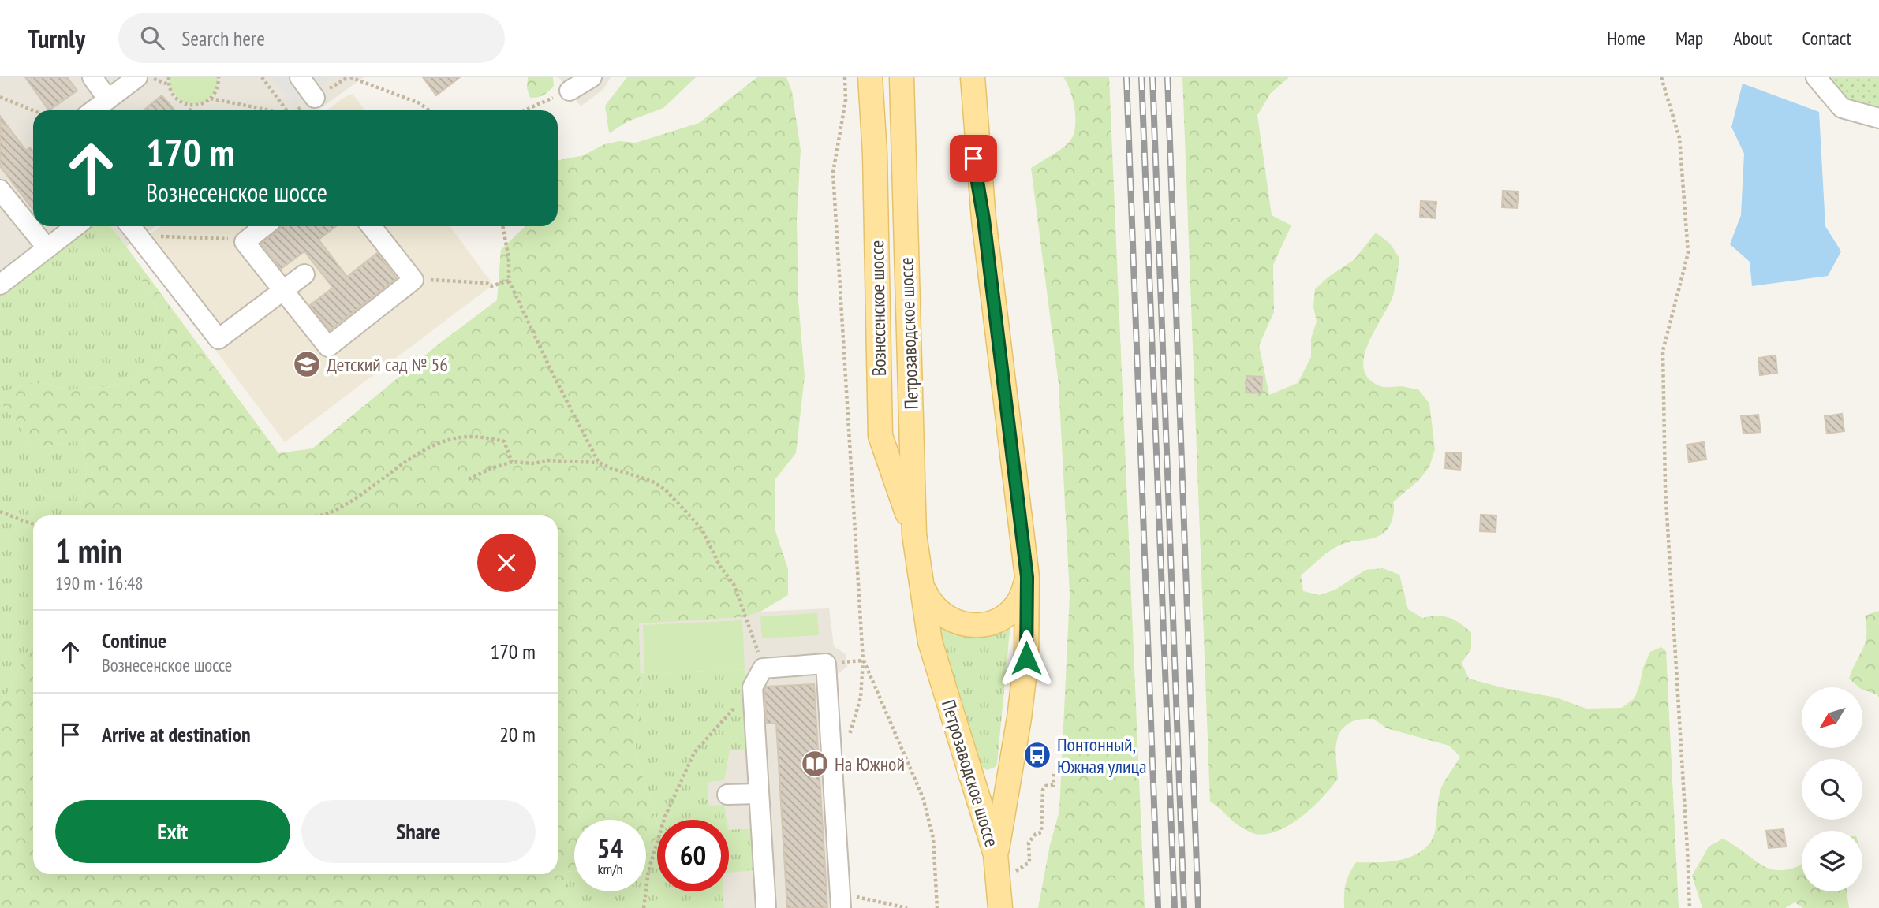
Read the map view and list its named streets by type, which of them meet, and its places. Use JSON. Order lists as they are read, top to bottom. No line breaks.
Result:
{"streets":{"main road":["Вознесенское шоссе","Петрозаводское шоссе"]},"crossings":[["Вознесенское шоссе","Петрозаводское шоссе"]],"places":{"school or university":["Детский сад № 56"],"bus stop":["Понтонный, Южная улица"],"library":["На Южной"]},"north":"bottom left","page":{"header":"Turnly","search":"Search here","nav":["Home","Map","About","Contact"],"turn":["170 m","Вознесенское шоссе"],"heading":["1 min","190 m · 16:48"],"list":[{"name":"Continue","note":"Вознесенское шоссе","value":"170 m"},{"name":"Arrive at destination","value":"20 m"}],"buttons":["Exit","Share"],"speed":"54 km/h","limit":"60"}}
